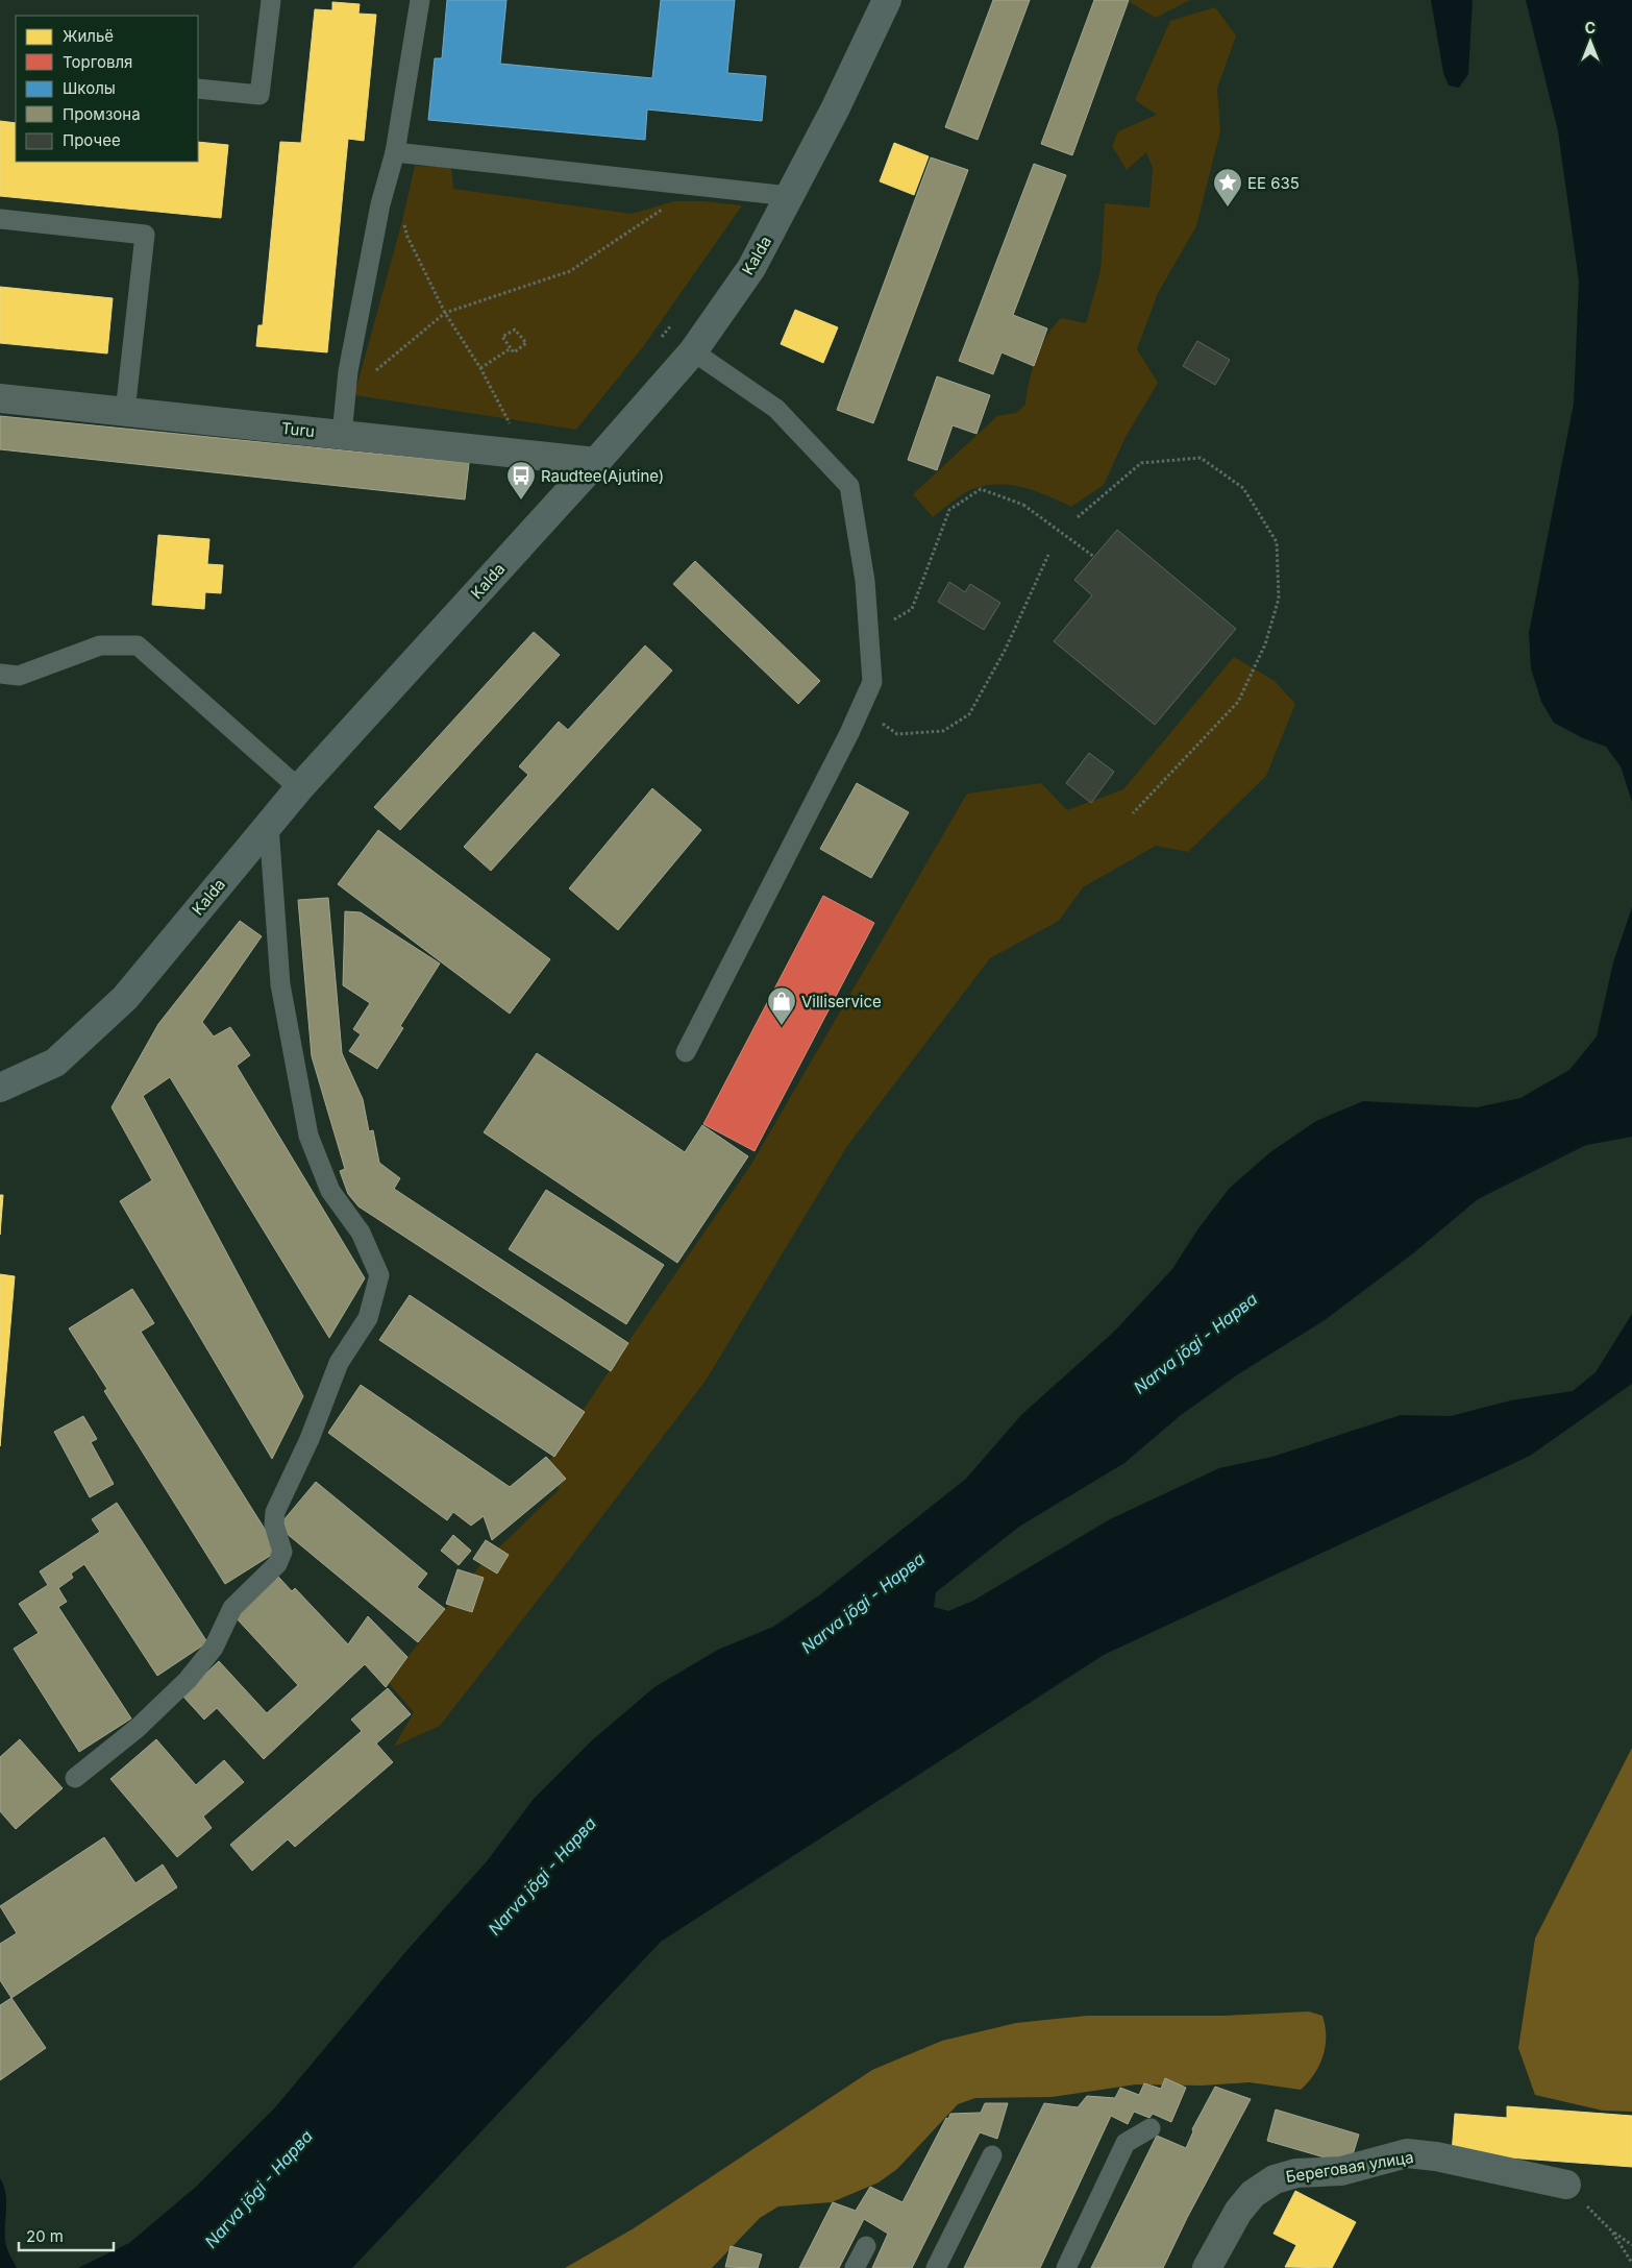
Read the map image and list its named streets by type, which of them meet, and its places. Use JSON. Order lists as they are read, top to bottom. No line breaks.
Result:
{"streets":{"street":["Kalda","Turu","Береговая улица"]},"crossings":[["Kalda","Turu"]],"water":["Narva jõgi - Нарва"],"places":{"place":["EE 635"],"bus stop":["Raudtee(Ajutine)"],"shop":["Villiservice"]},"legend":["Жильё","Торговля","Школы","Промзона","Прочее"],"scale_bar":"20 m","north":"top"}
